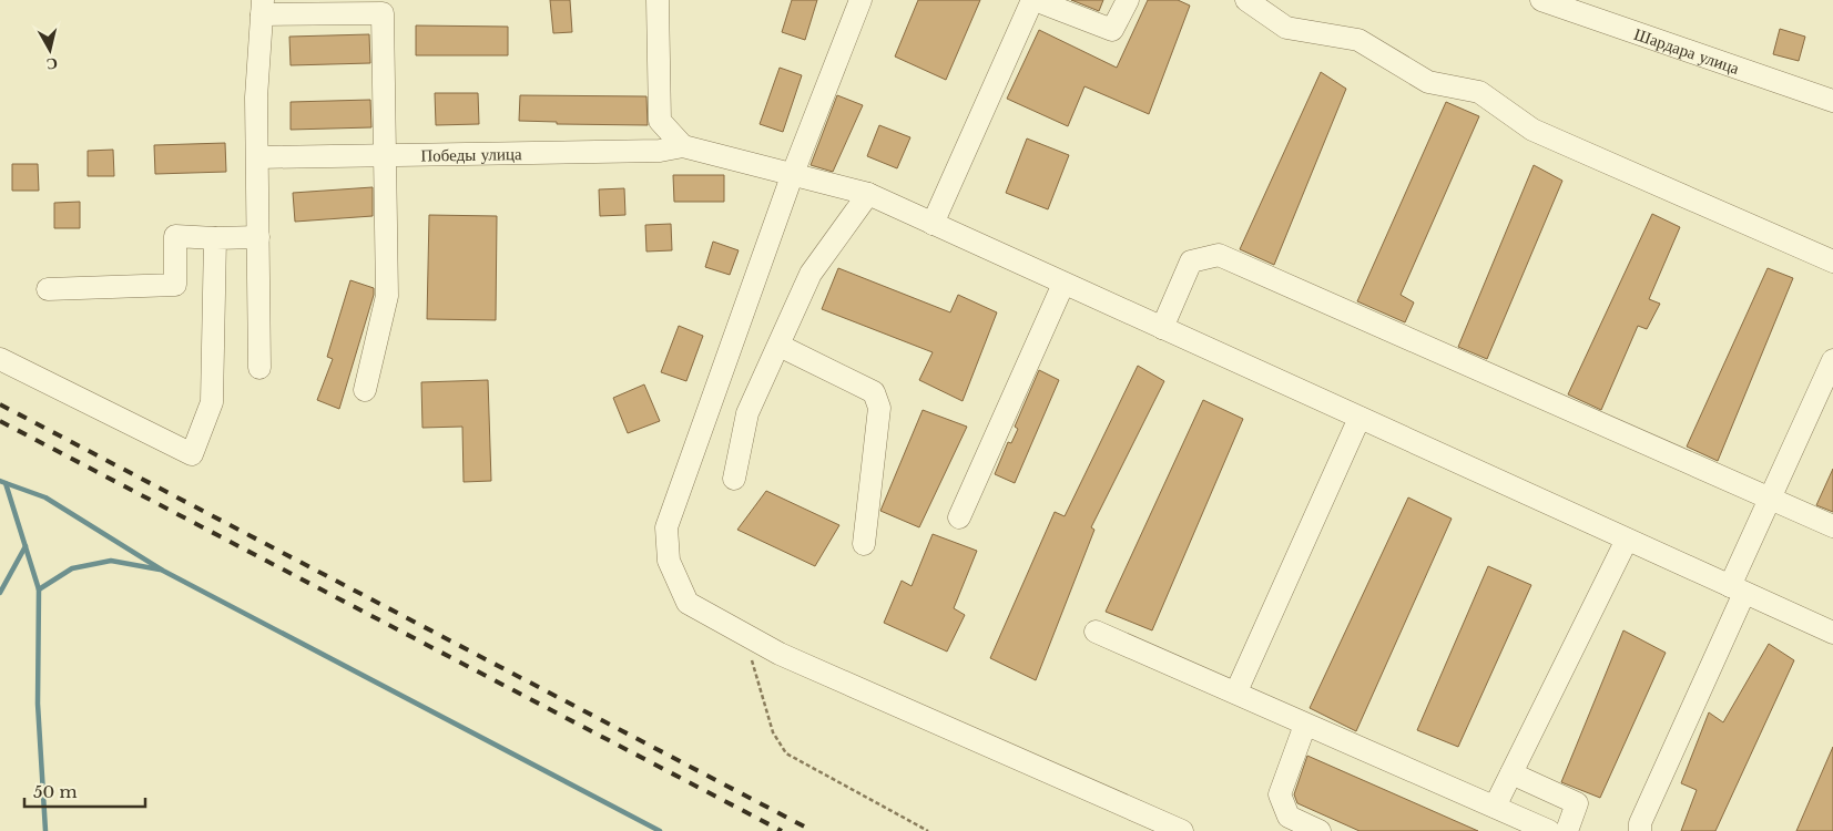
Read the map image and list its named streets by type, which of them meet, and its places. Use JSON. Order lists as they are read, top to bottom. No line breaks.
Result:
{"streets":{"street":["Шардара улица","Победы улица"]},"scale_bar":"50 m","north":"bottom"}
